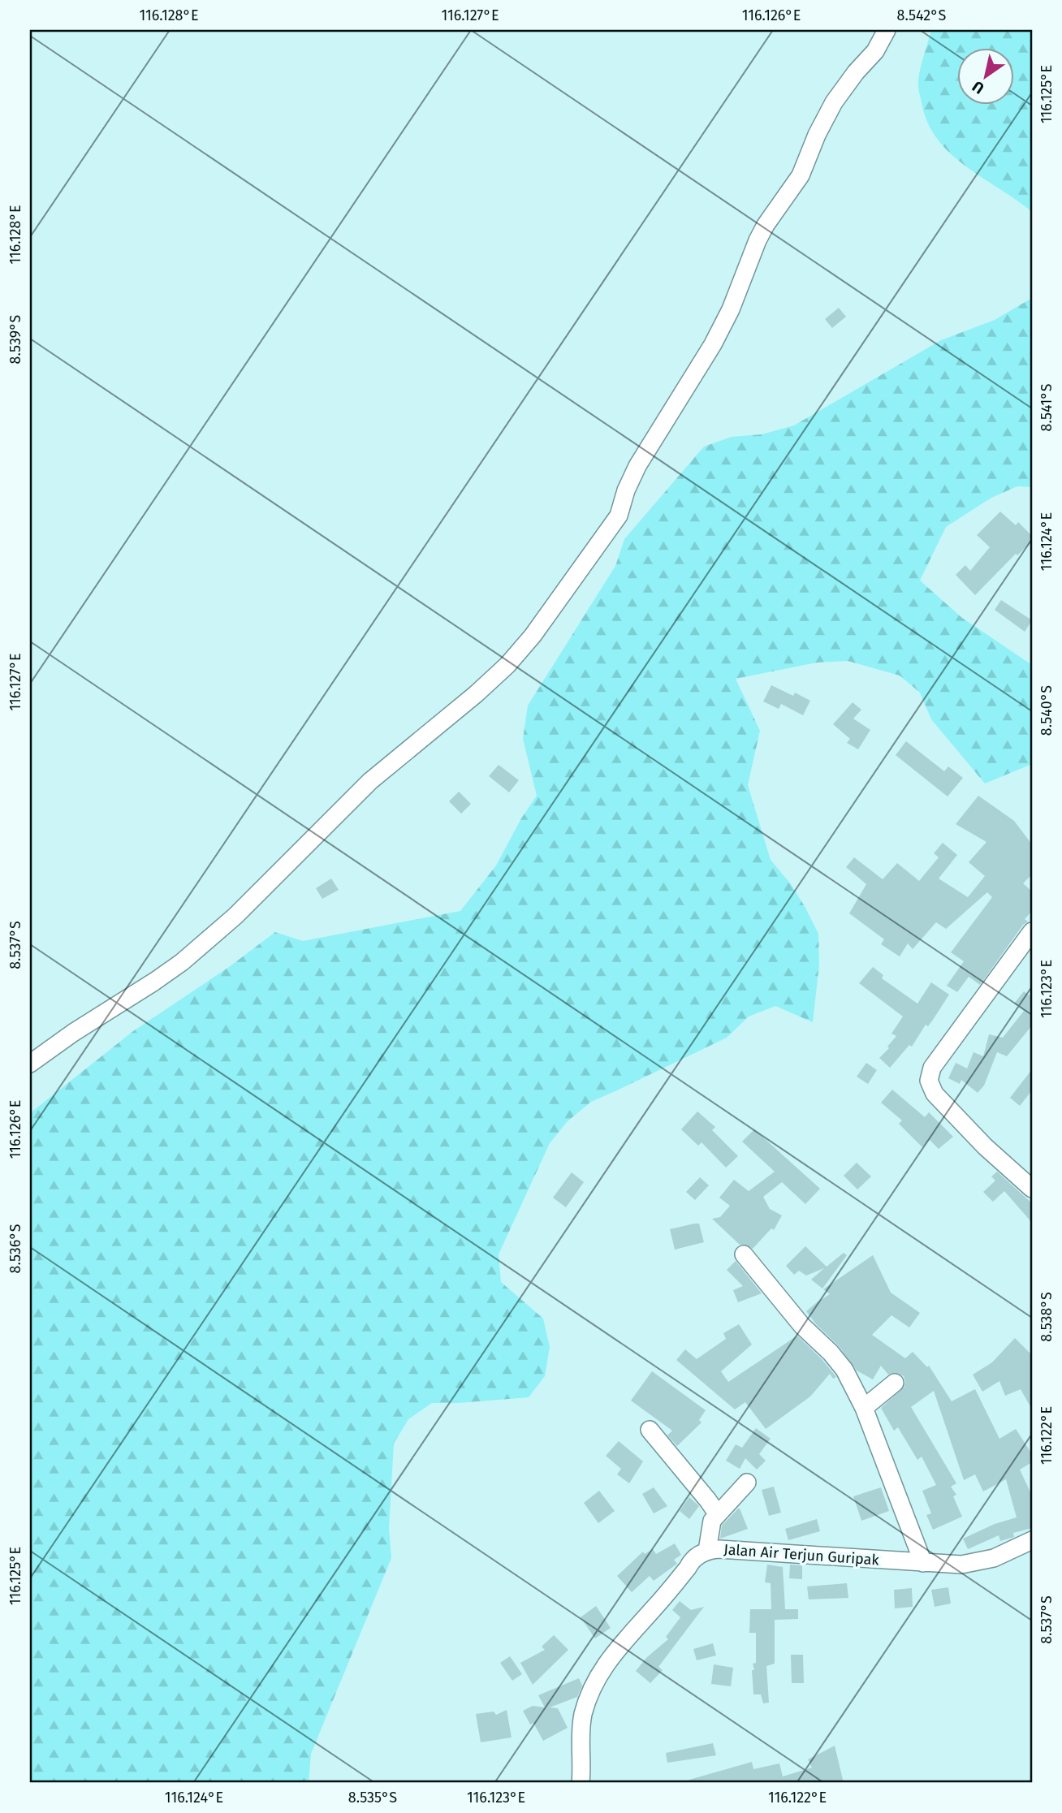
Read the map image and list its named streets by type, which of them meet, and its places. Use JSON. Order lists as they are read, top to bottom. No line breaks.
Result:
{"streets":{"street":["Jalan Air Terjun Guripak"]},"north":"bottom left","coordinates":["116.128°E","116.127°E","116.126°E","8.542°S","116.125°E","8.539°S","8.541°S","116.124°E","8.540°S","8.537°S","116.123°E","8.536°S","8.538°S","116.122°E","8.535°S"]}
